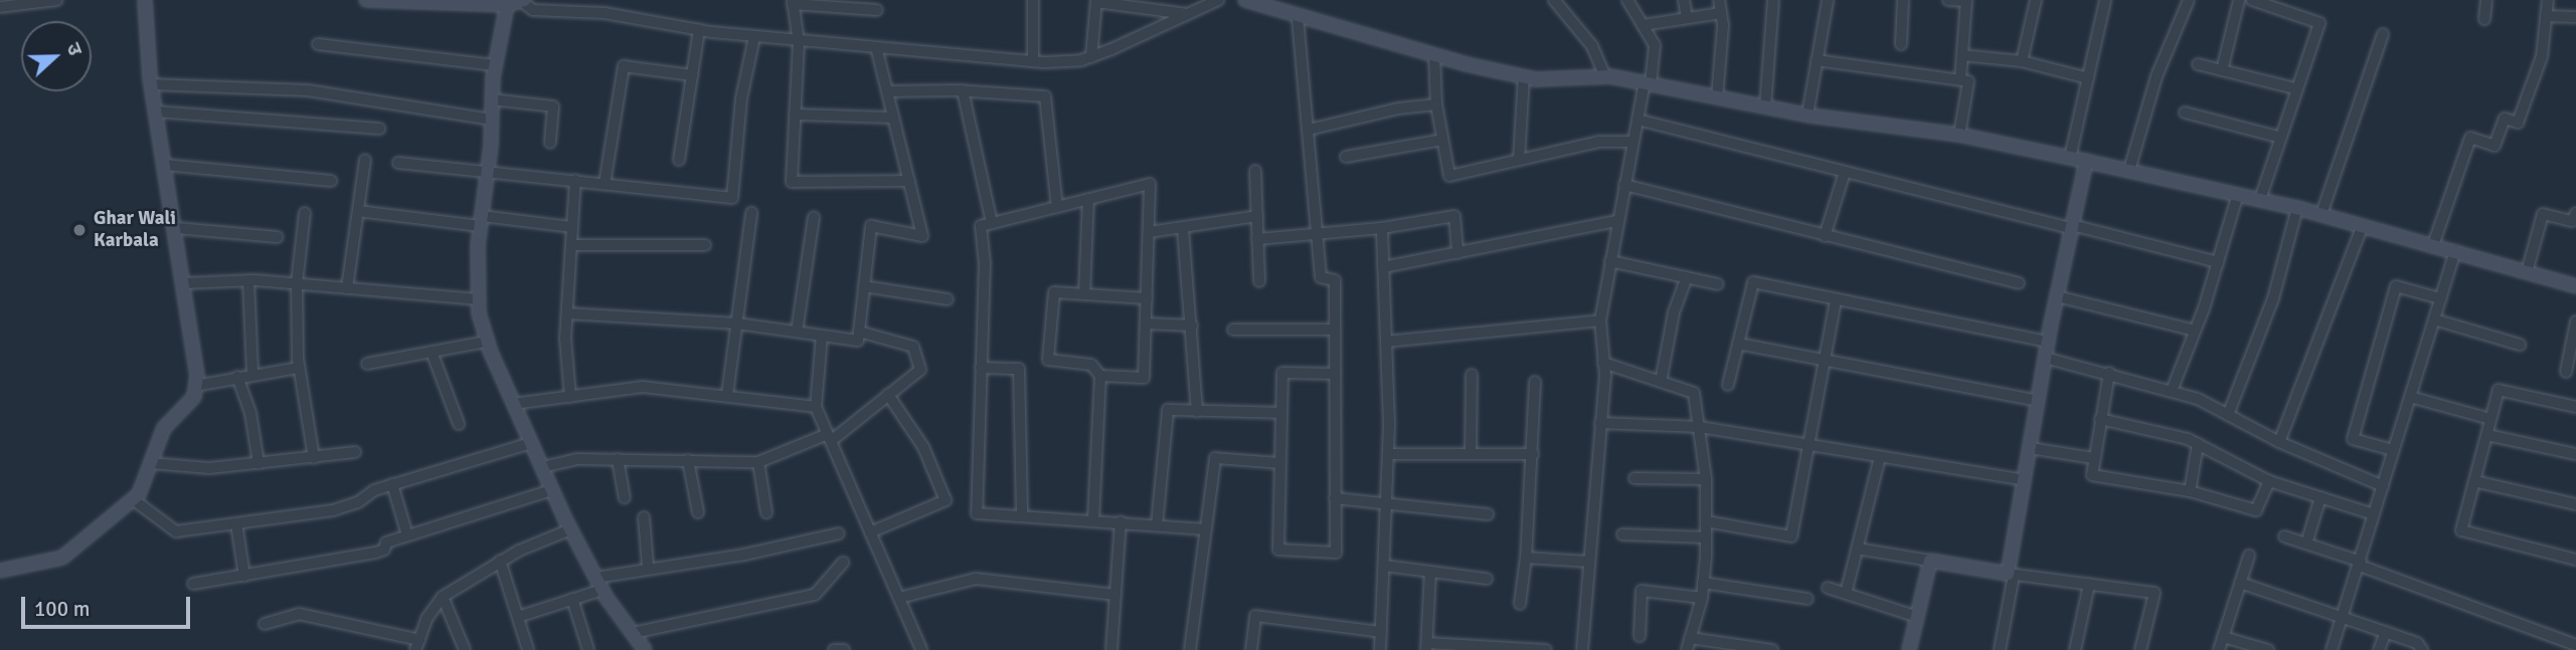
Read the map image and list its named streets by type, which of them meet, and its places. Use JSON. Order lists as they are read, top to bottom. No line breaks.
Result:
{"places":["Ghar Wali Karbala"],"scale_bar":"100 m","north":"right"}
